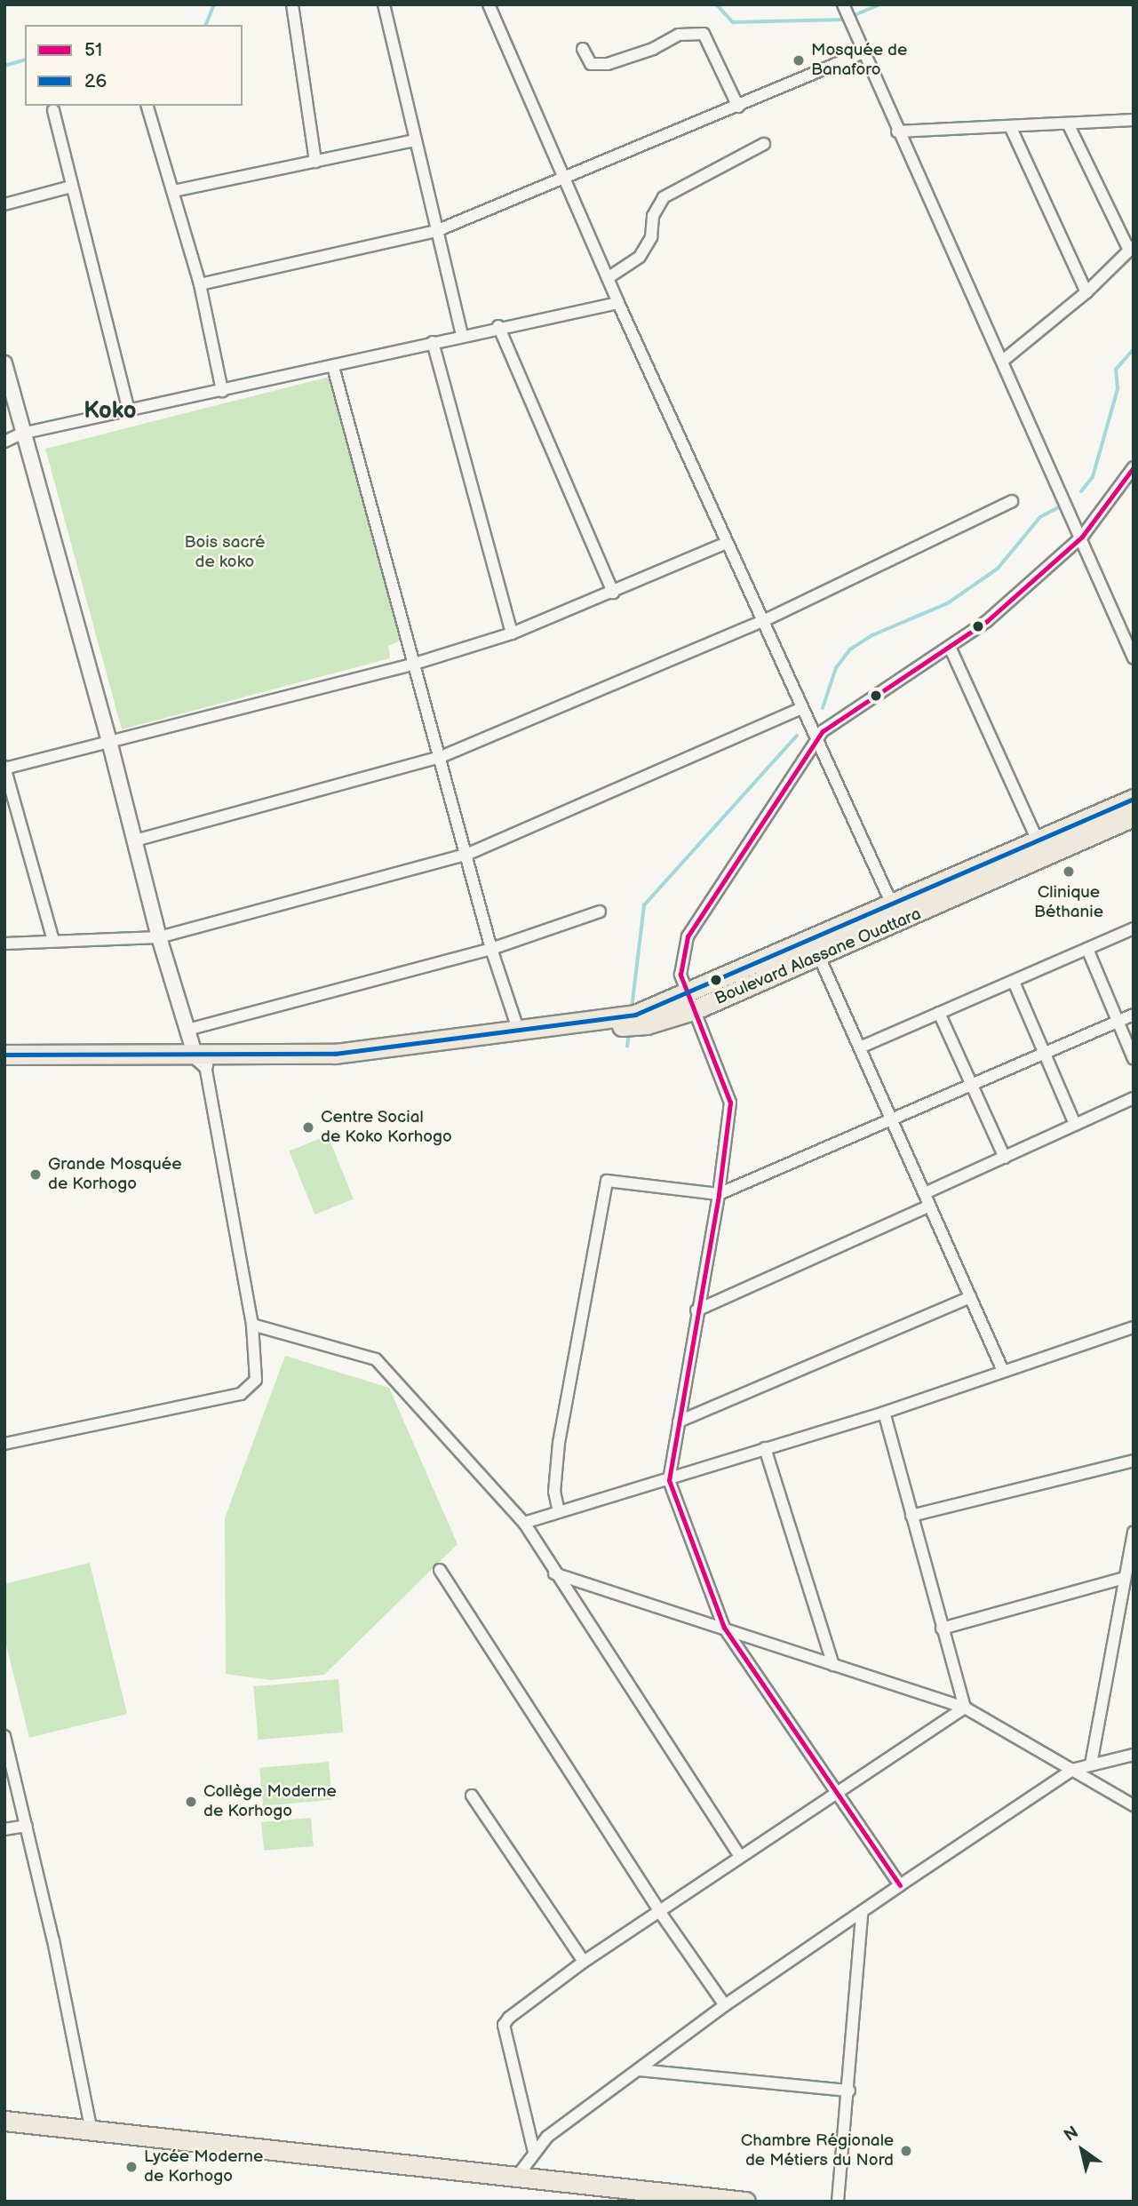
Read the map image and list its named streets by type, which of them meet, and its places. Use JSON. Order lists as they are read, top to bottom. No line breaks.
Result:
{"streets":{"main road":["Boulevard Alassane Ouattara"]},"districts":["Koko"],"parks":["Bois sacré de koko"],"places":["Mosquée de Banaforo","Clinique Béthanie","Centre Social de Koko Korhogo","Grande Mosquée de Korhogo","Collège Moderne de Korhogo","Chambre Régionale de Métiers du Nord","Lycée Moderne de Korhogo"],"lines":["transit line 51","transit line 26"],"legend":["51","26"],"north":"top left"}
